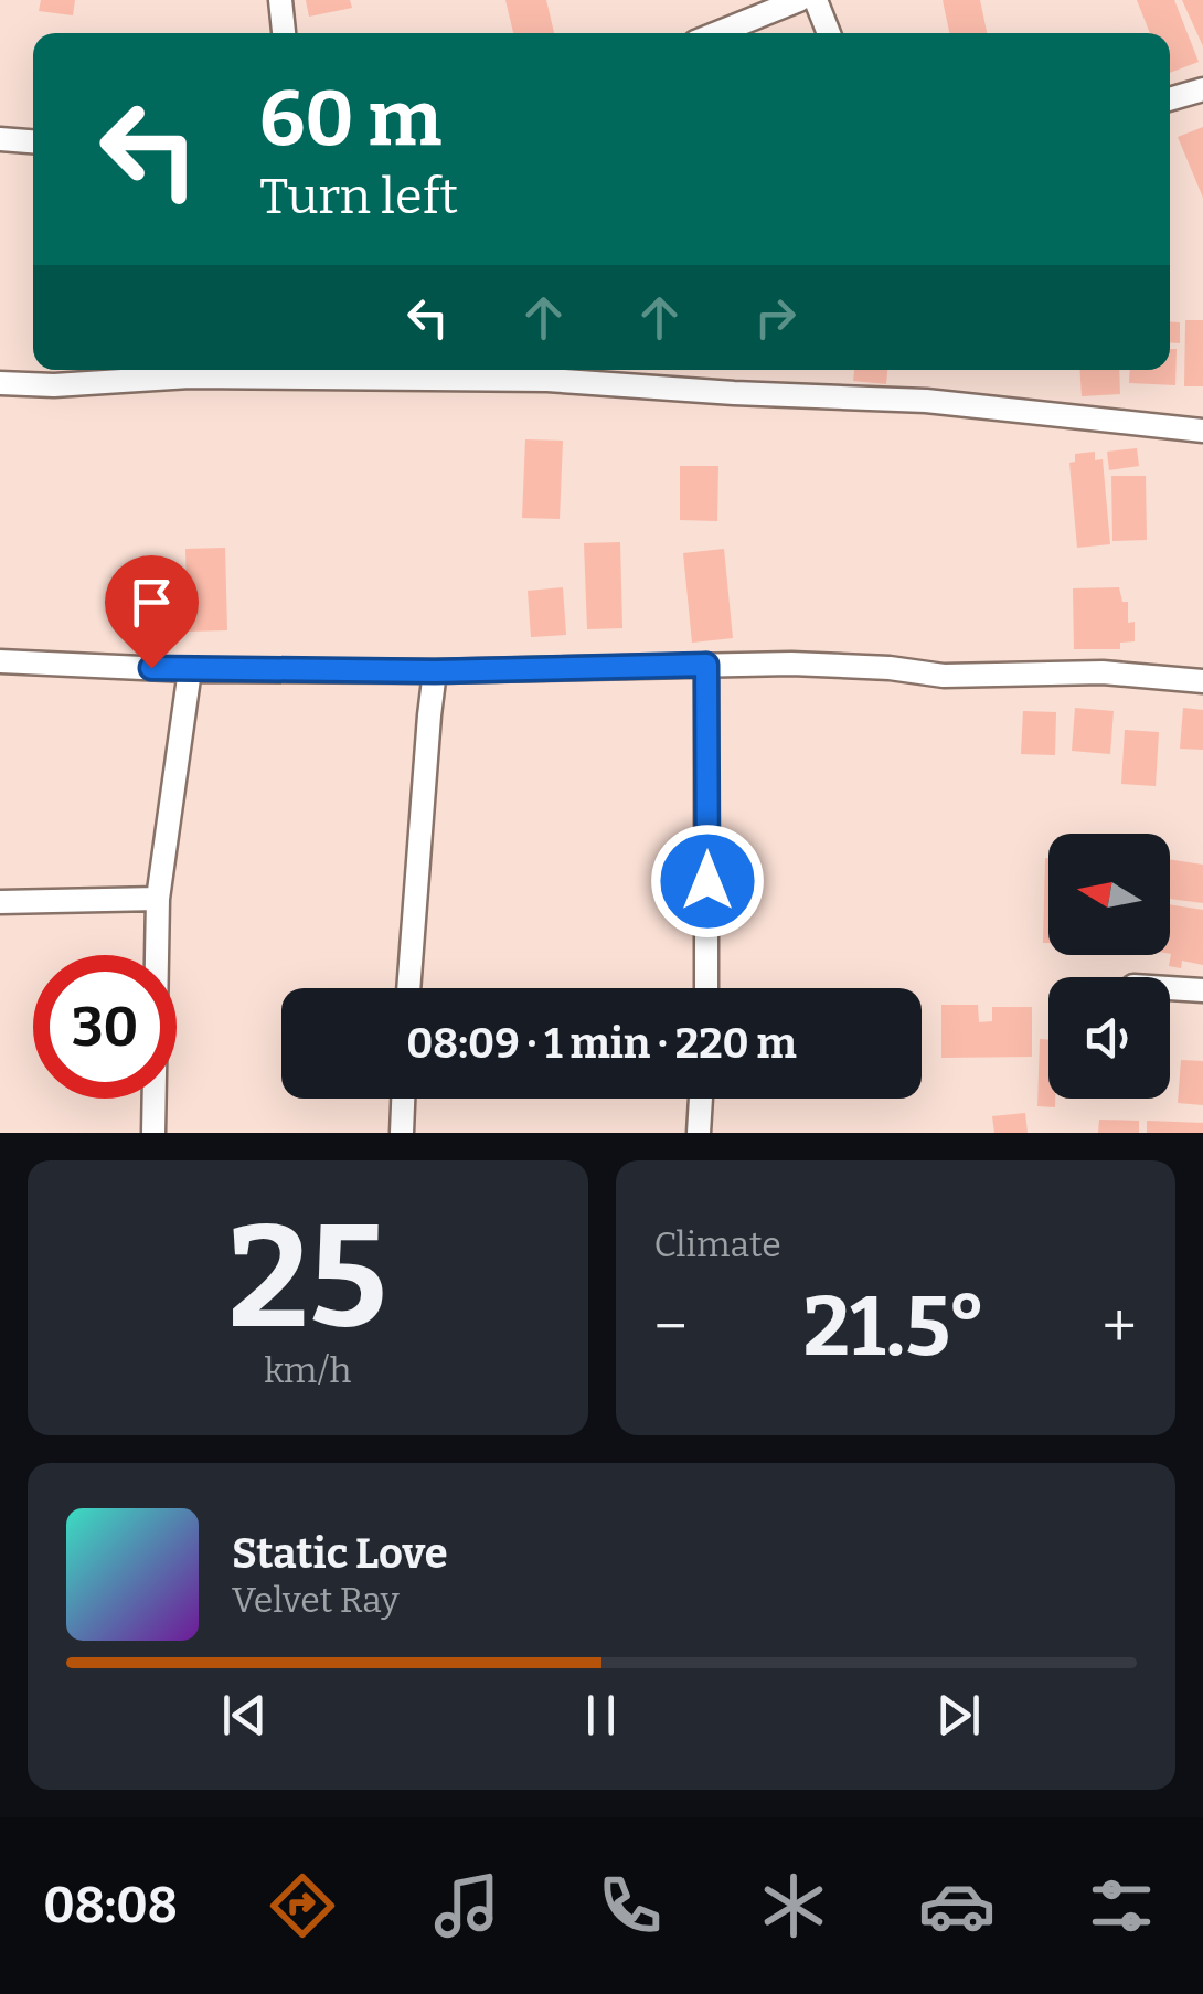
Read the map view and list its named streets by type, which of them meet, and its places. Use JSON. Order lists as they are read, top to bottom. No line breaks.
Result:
{"north":"left","page":{"turn":["60 m","Turn left"],"limit":"30","trip":"08:09 · 1 min · 220 m","tile":[["25","km/h"],"Climate"],"heat":["−","21.5°","+"],"song":["Static Love","Velvet Ray"],"tabs":"08:08"}}
